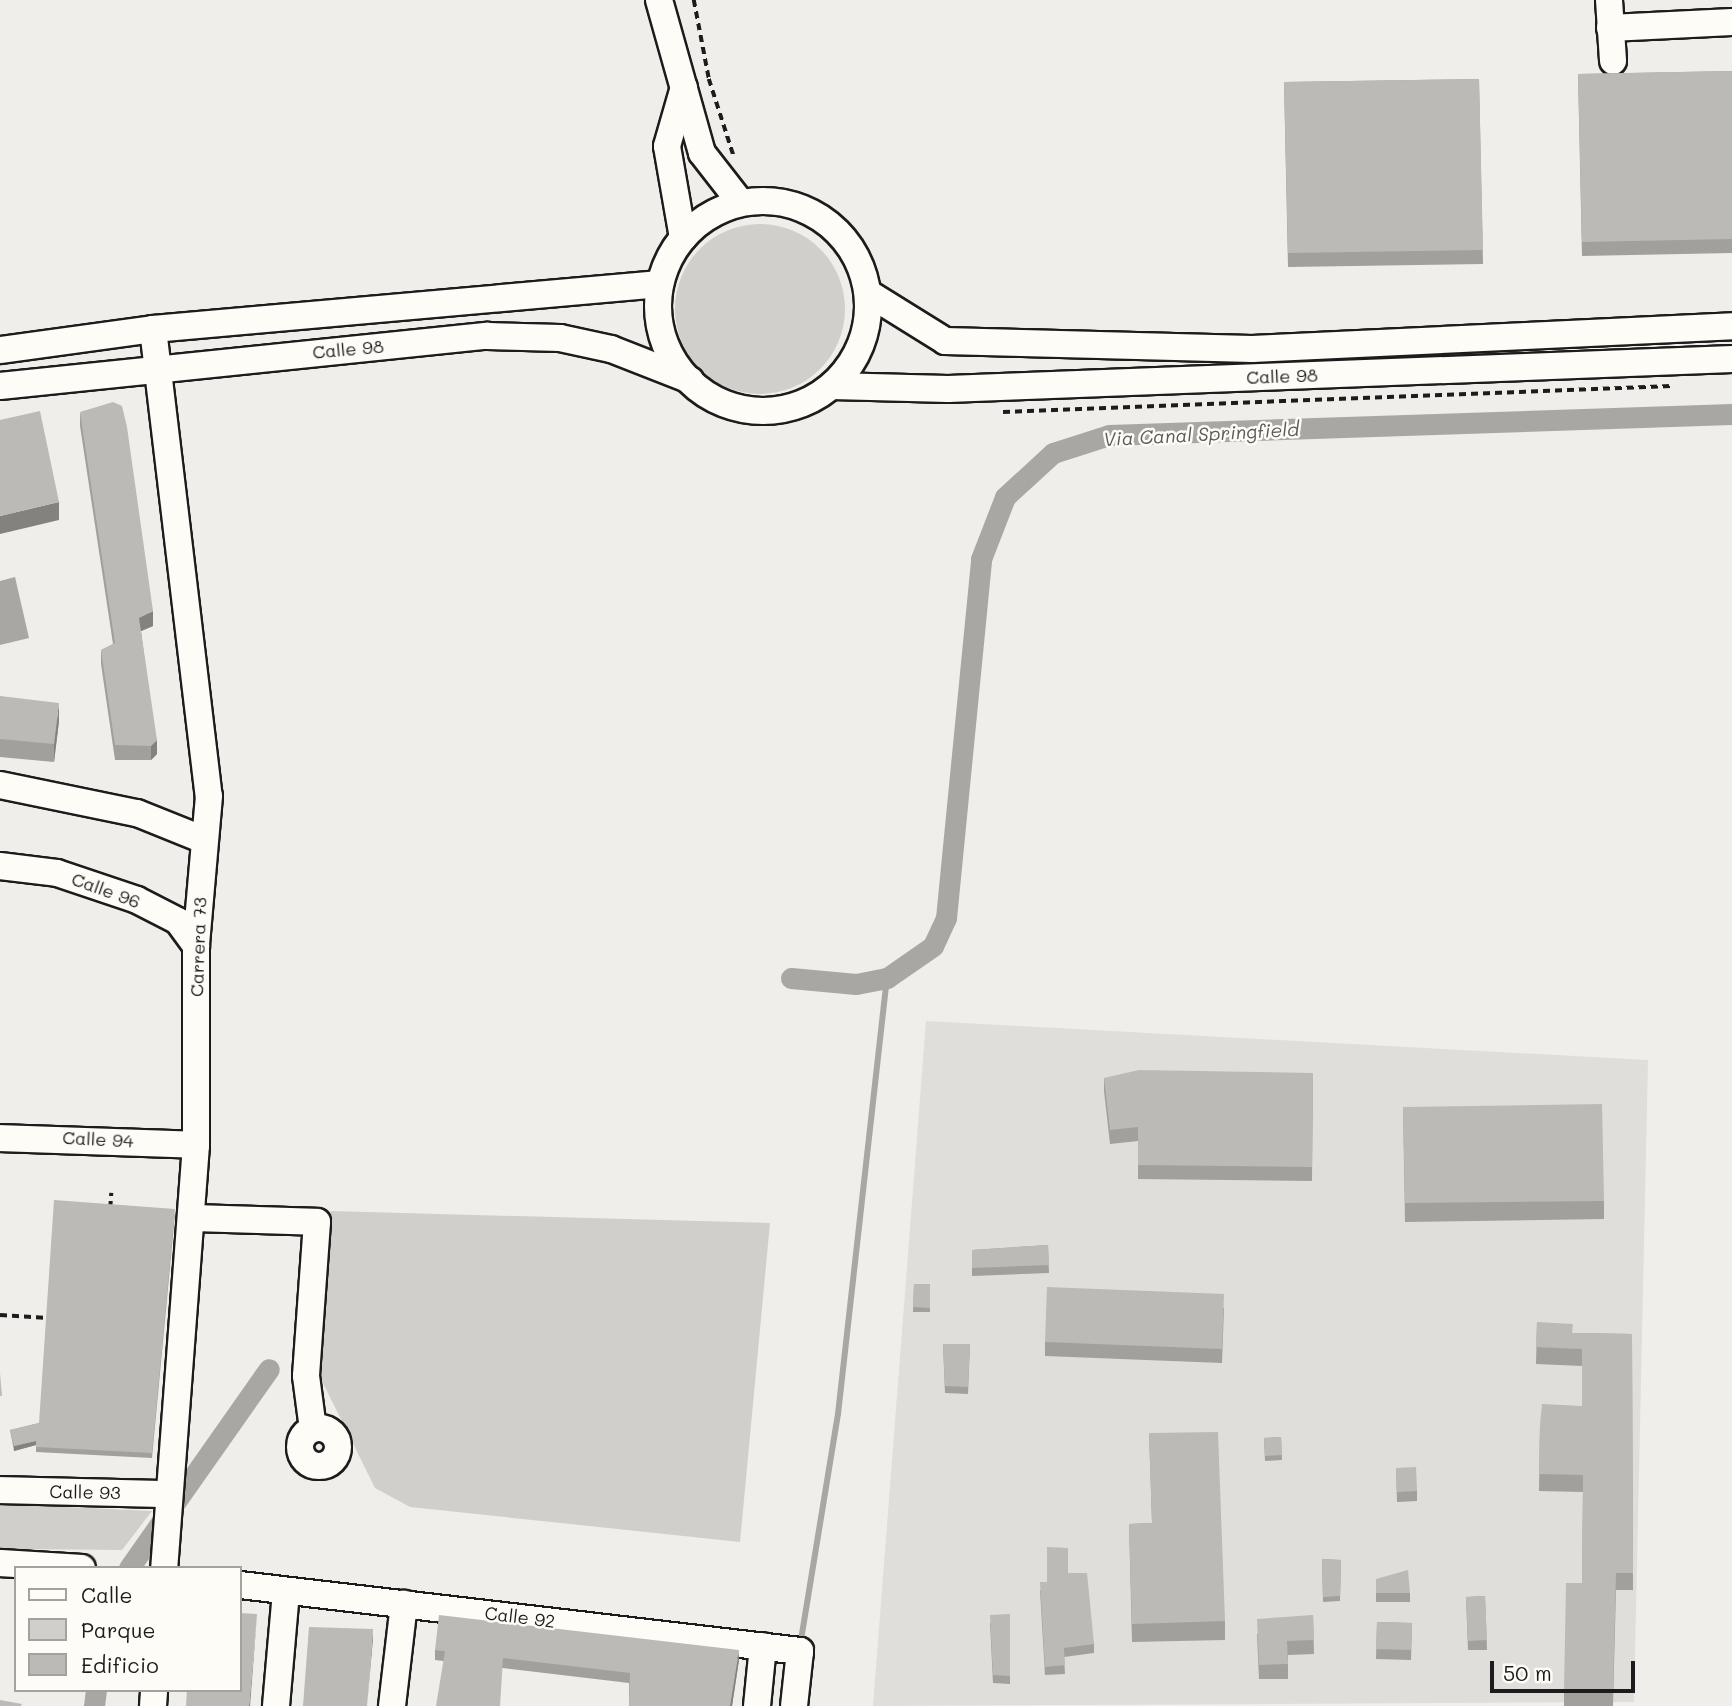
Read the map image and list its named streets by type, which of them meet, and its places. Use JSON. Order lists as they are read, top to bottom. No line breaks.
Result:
{"streets":{"street":["Calle 98","Calle 96","Carrera 73","Calle 94","Calle 93","Calle 92"]},"crossings":[["Calle 98","Carrera 73"],["Calle 96","Carrera 73"],["Carrera 73","Calle 94"],["Carrera 73","Calle 93"]],"water":["Via Canal Springfield"],"legend":["Calle","Parque","Edificio"],"scale_bar":"50 m"}
